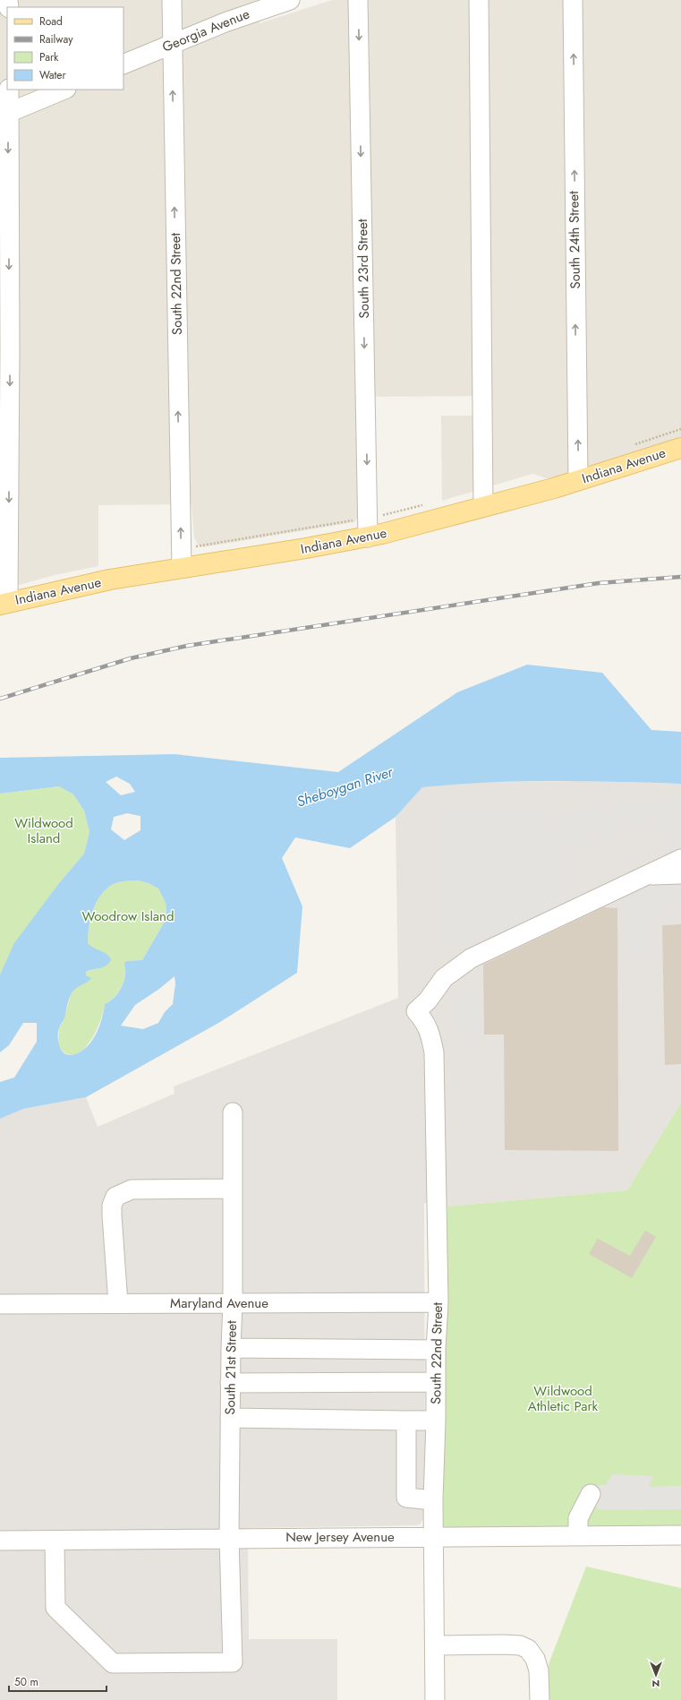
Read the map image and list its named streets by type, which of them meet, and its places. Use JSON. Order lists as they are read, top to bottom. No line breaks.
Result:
{"streets":{"main road":["Indiana Avenue"],"street":["Georgia Avenue","South 24th Street","South 23rd Street","South 22nd Street","Maryland Avenue","South 21st Street","New Jersey Avenue"]},"crossings":[["Georgia Avenue","South 22nd Street"],["South 24th Street","Indiana Avenue"],["South 23rd Street","Indiana Avenue"],["South 22nd Street","Indiana Avenue"],["South 22nd Street","Maryland Avenue"],["South 22nd Street","New Jersey Avenue"],["Maryland Avenue","South 21st Street"],["South 21st Street","New Jersey Avenue"]],"water":["Sheboygan River"],"parks":["Wildwood Island","Woodrow Island","Wildwood Athletic Park"],"legend":["Road","Railway","Park","Water"],"scale_bar":"50 m","north":"bottom"}
